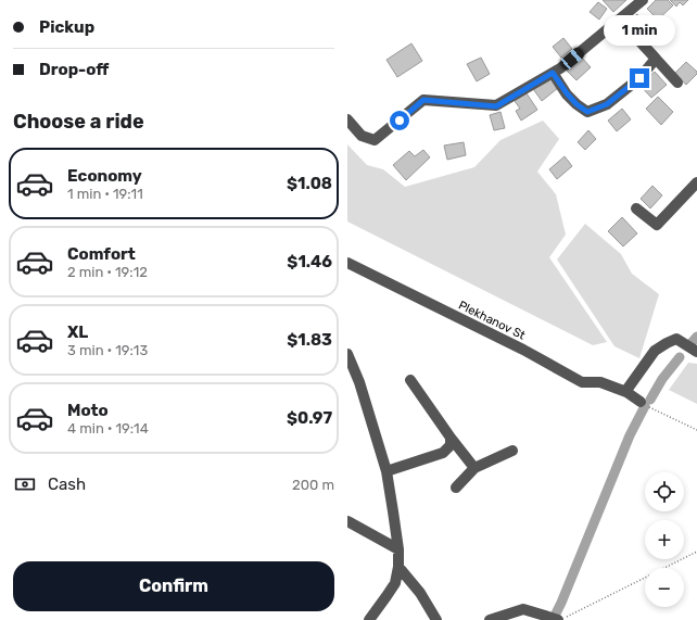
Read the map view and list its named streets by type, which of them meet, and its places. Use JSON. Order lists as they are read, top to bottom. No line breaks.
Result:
{"streets":{"street":["Plekhanov St"]},"page":{"banner":["Pickup","Drop-off"],"bubble":"1 min","heading":"Choose a ride","list":[{"name":"Economy","note":"1 min · 19:11","value":"$1.08"},{"name":"Comfort","note":"2 min · 19:12","value":"$1.46"},{"name":"XL","note":"3 min · 19:13","value":"$1.83"},{"name":"Moto","note":"4 min · 19:14","value":"$0.97"}],"pay":["Cash","200 m"],"map_buttons":["+","−"],"buttons":"Confirm"}}
